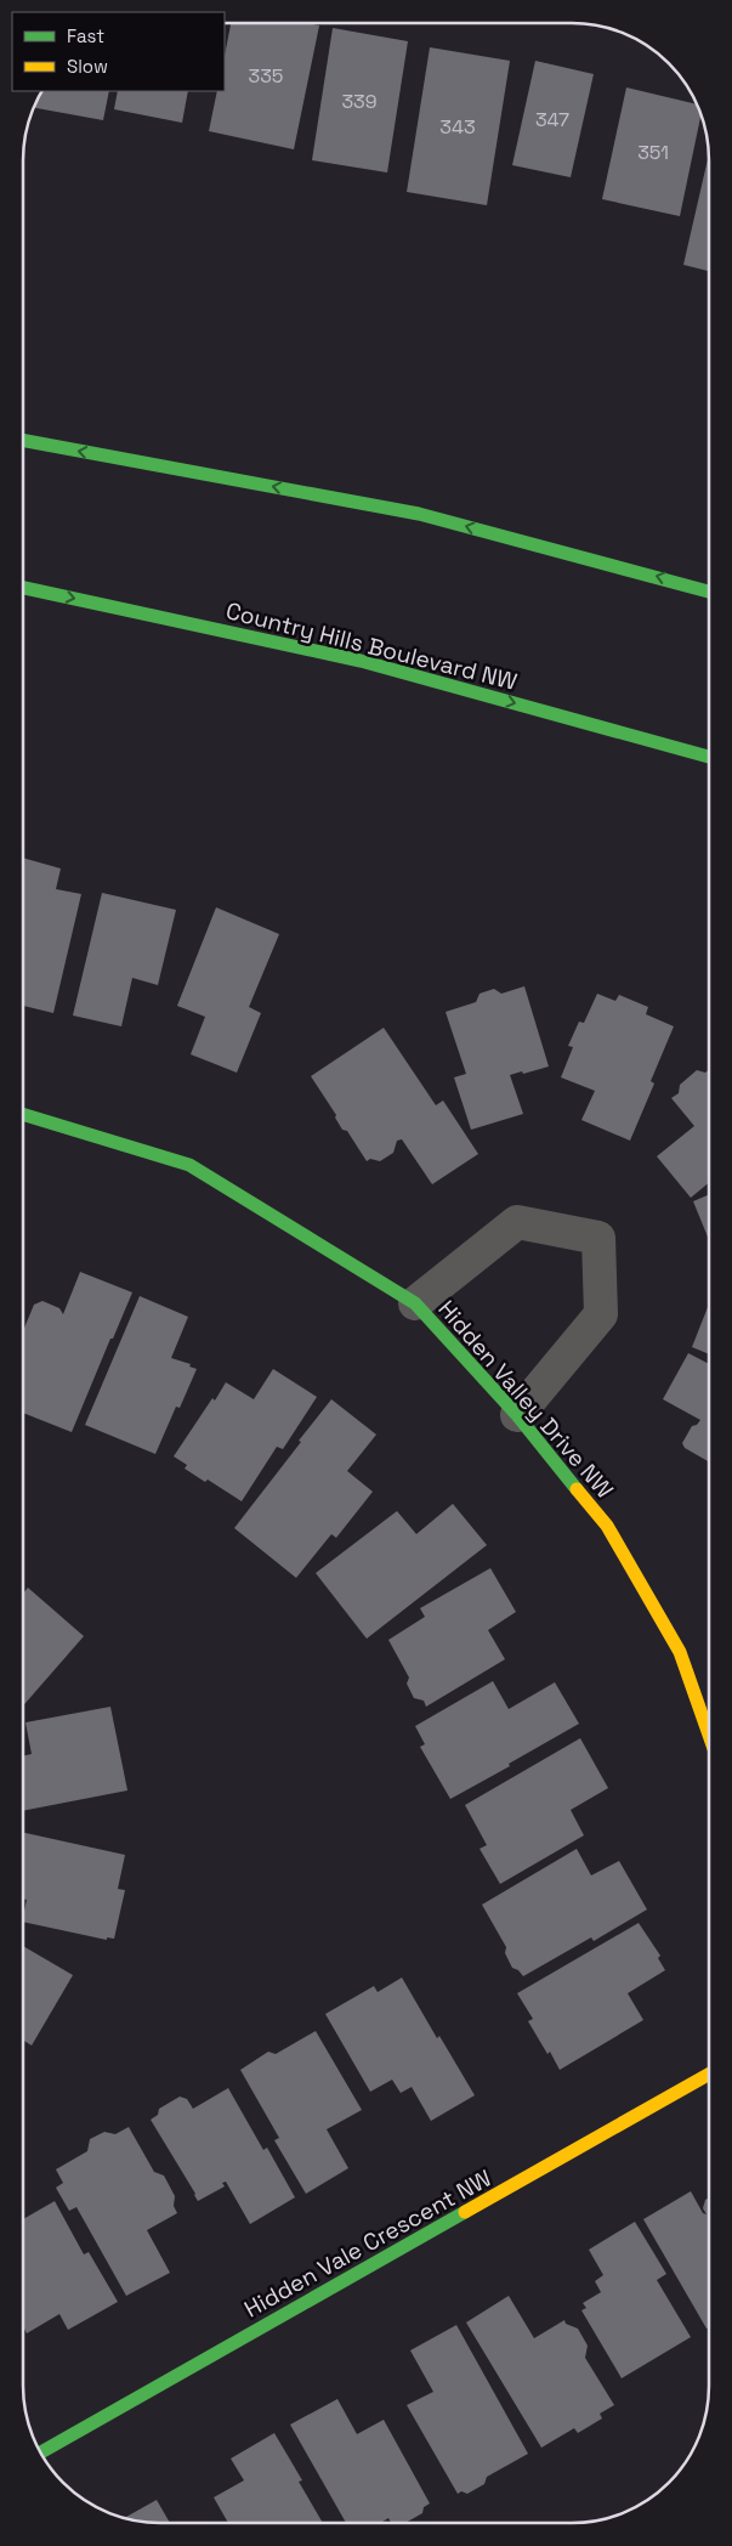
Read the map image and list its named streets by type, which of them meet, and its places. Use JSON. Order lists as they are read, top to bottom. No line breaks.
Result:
{"streets":{"street":["Country Hills Boulevard NW","Hidden Valley Drive NW","Hidden Vale Crescent NW"]},"one_way":["Country Hills Boulevard NW"],"house_numbers":["335","339","347","343","351"],"legend":["Fast","Slow"]}
